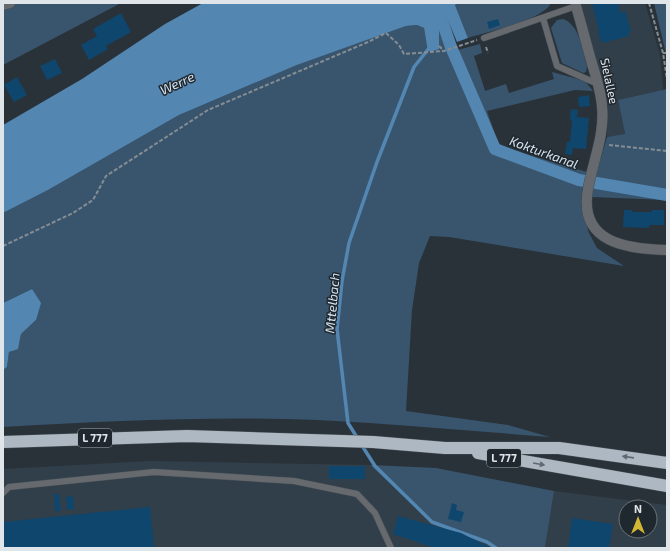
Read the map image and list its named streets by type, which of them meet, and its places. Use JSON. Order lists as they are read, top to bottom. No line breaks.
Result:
{"streets":{"highway":["L 777"],"street":["Sielallee"]},"water":["Werre","Kokturkanal","Mttelbach"],"north":"top"}
